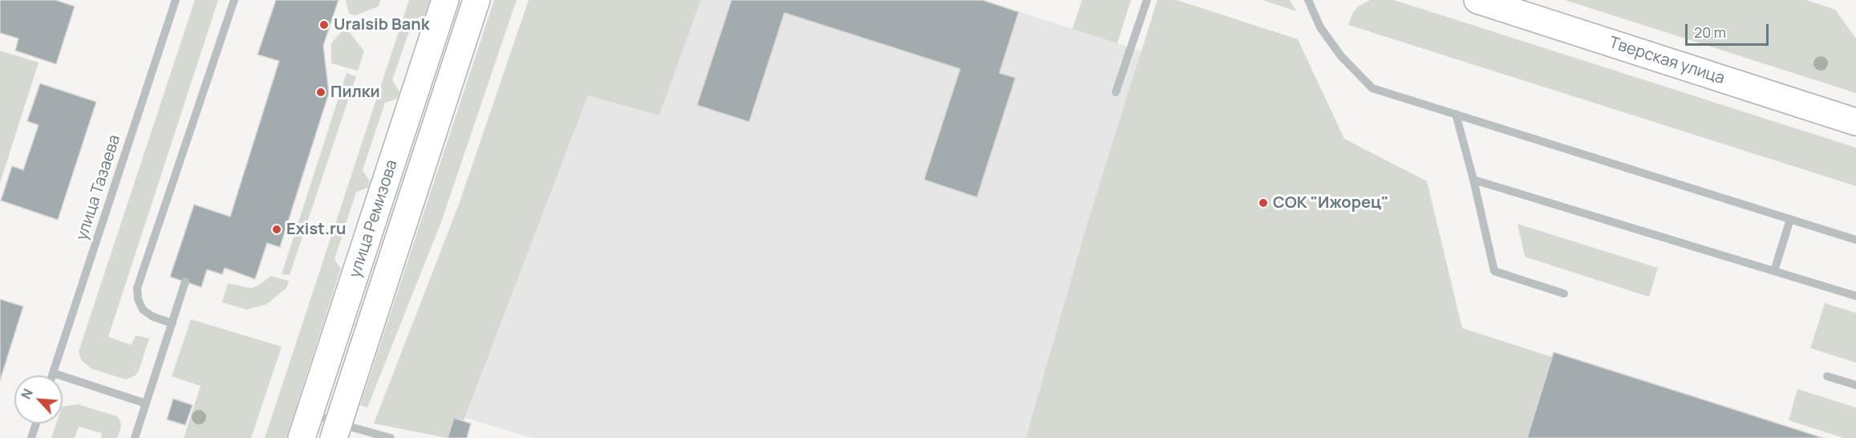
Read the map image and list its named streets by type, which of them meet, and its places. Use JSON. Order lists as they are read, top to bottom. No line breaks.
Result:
{"streets":{"main road":["Тверская улица","улица Ремизова"],"street":["улица Тазаева"]},"places":["Uralsib Bank","Пилки","СОК \"Ижорец\"","Exist.ru"],"scale_bar":"20 m","north":"top left"}
